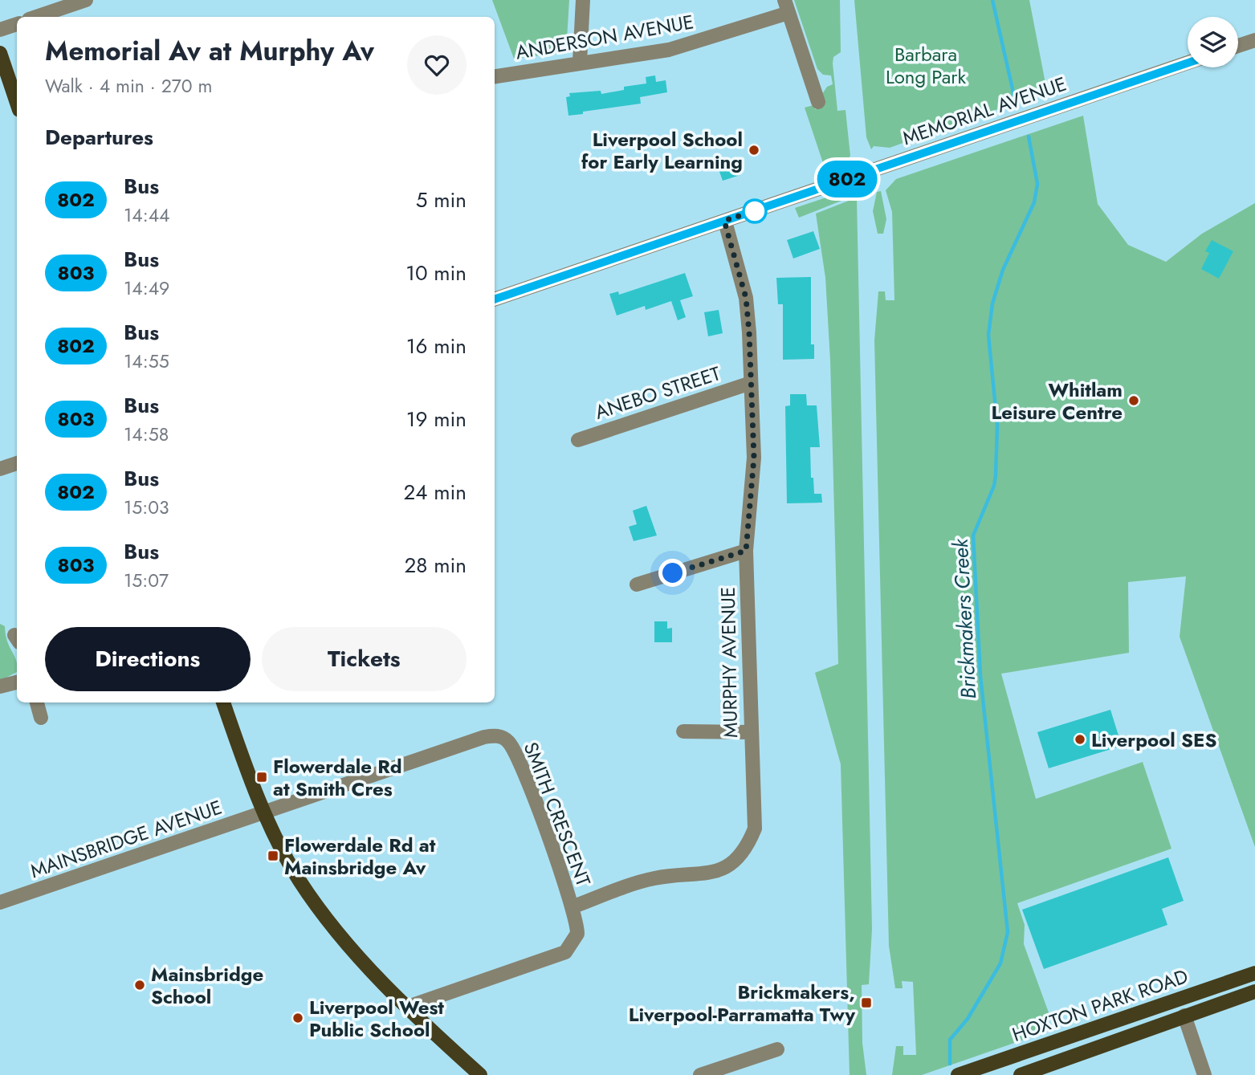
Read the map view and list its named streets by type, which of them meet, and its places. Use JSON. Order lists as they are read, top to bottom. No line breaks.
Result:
{"streets":{"main road":["HOXTON PARK ROAD"],"street":["ANDERSON AVENUE","MEMORIAL AVENUE","ANEBO STREET","MURPHY AVENUE","SMITH CRESCENT","MAINSBRIDGE AVENUE"]},"crossings":[["MEMORIAL AVENUE","MURPHY AVENUE"],["ANEBO STREET","MURPHY AVENUE"],["MURPHY AVENUE","SMITH CRESCENT"],["SMITH CRESCENT","MAINSBRIDGE AVENUE"]],"water":["Brickmakers Creek"],"parks":["Barbara Long Park"],"places":{"other":["Liverpool School for Early Learning","Whitlam Leisure Centre","Liverpool SES","Mainsbridge School","Liverpool West Public School"],"transit":["Flowerdale Rd at Smith Cres","Flowerdale Rd at Mainsbridge Av","Brickmakers, Liverpool-Parramatta Twy"]},"lines":["bus line 802"],"page":{"on_map":"802","heading":[["Memorial Av at Murphy Av","Walk · 4 min · 270 m"],"Departures"],"list":[{"mark":"802","name":"Bus","note":"14:44","value":"5 min"},{"mark":"803","name":"Bus","note":"14:49","value":"10 min"},{"mark":"802","name":"Bus","note":"14:55","value":"16 min"},{"mark":"803","name":"Bus","note":"14:58","value":"19 min"},{"mark":"802","name":"Bus","note":"15:03","value":"24 min"},{"mark":"803","name":"Bus","note":"15:07","value":"28 min"}],"buttons":["Directions","Tickets"]}}
